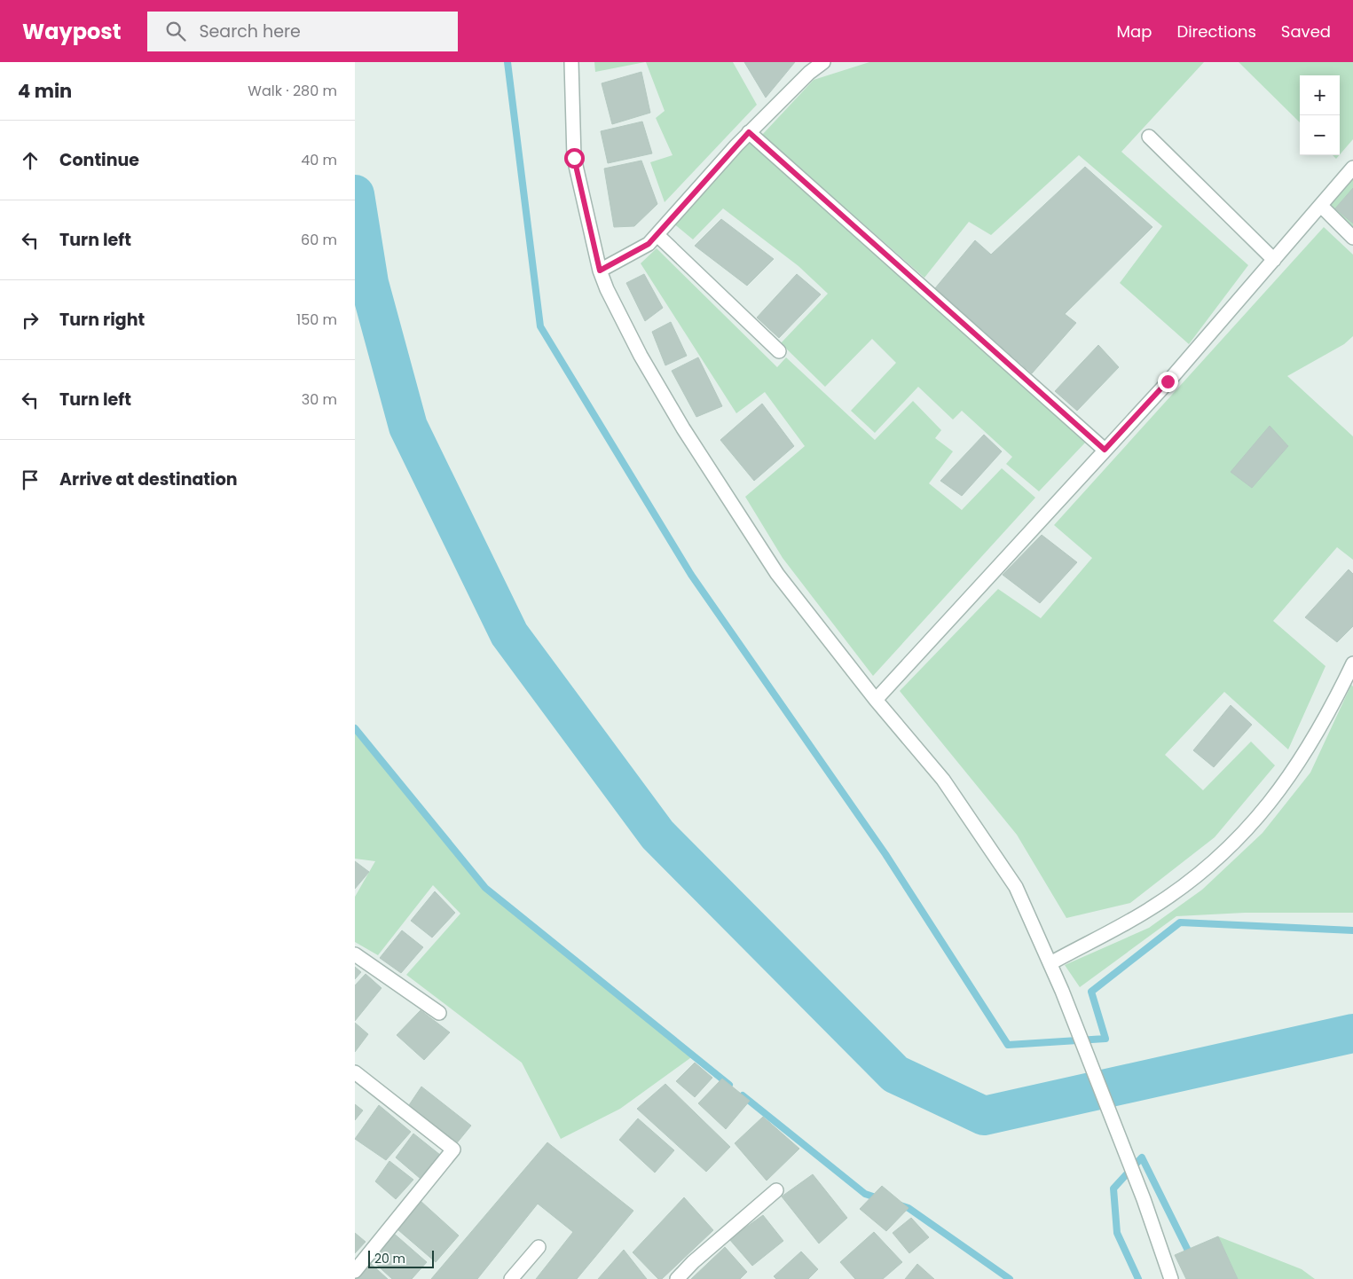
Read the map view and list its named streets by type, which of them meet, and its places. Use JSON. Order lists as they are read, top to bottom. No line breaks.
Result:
{"scale_bar":"20 m","page":{"header":"Waypost","search":"Search here","nav":["Map","Directions","Saved"],"heading":["4 min","Walk · 280 m"],"map_buttons":["+","−"],"list":[["Continue","40 m"],["Turn left","60 m"],["Turn right","150 m"],["Turn left","30 m"],"Arrive at destination"],"scale":"20 m"}}
